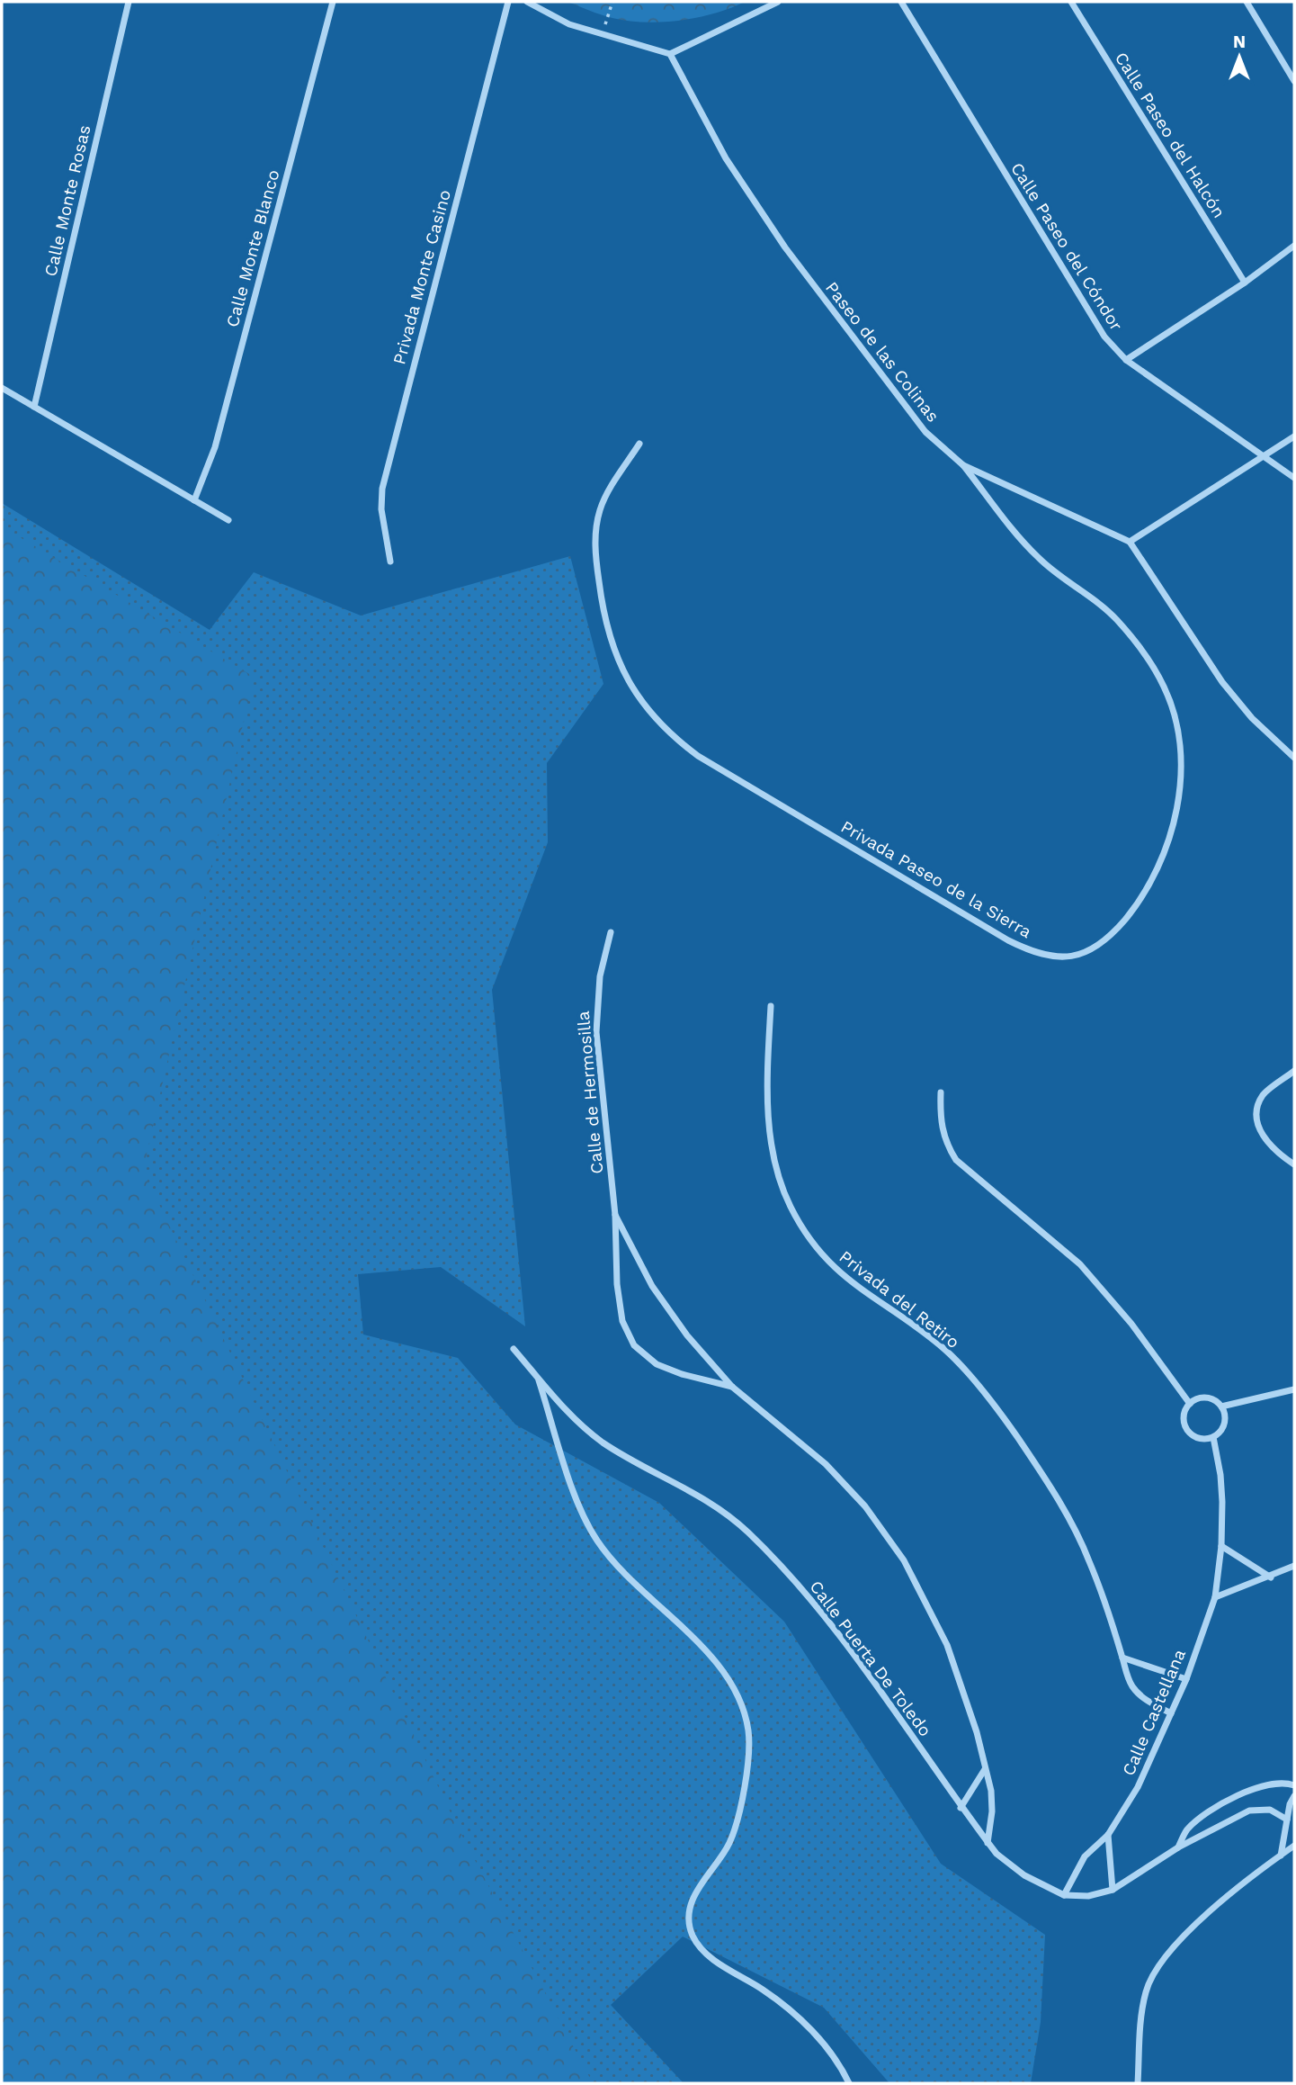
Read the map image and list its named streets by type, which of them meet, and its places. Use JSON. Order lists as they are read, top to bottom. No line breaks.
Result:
{"streets":{"street":["Calle Paseo del Halcón","Calle Monte Rosas","Calle Paseo del Cóndor","Calle Monte Blanco","Privada Monte Casino","Paseo de las Colinas","Privada Paseo de la Sierra","Calle de Hermosilla","Privada del Retiro","Calle Puerta De Toledo","Calle Castellana"]},"crossings":[["Paseo de las Colinas","Privada Paseo de la Sierra"],["Calle Puerta De Toledo","Calle Castellana"]],"north":"top"}
